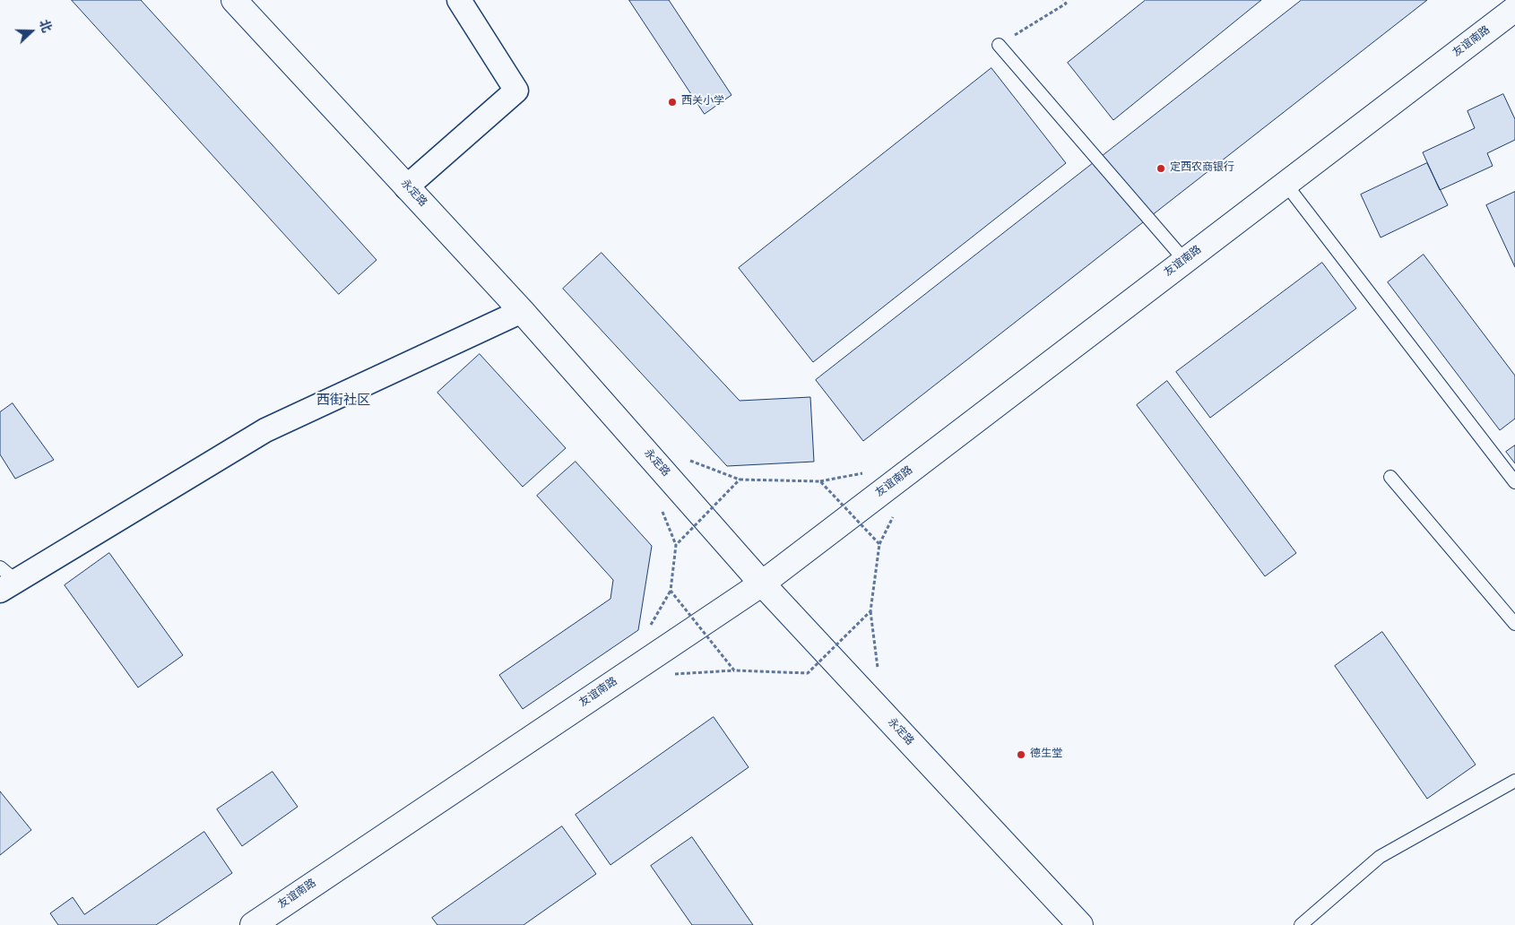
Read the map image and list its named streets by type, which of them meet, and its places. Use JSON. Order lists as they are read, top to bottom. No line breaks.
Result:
{"streets":{"main road":["友谊南路","永定路"]},"crossings":[["友谊南路","永定路"]],"districts":["西街社区"],"places":["西关小学","定西农商银行","德生堂"],"north":"right"}
